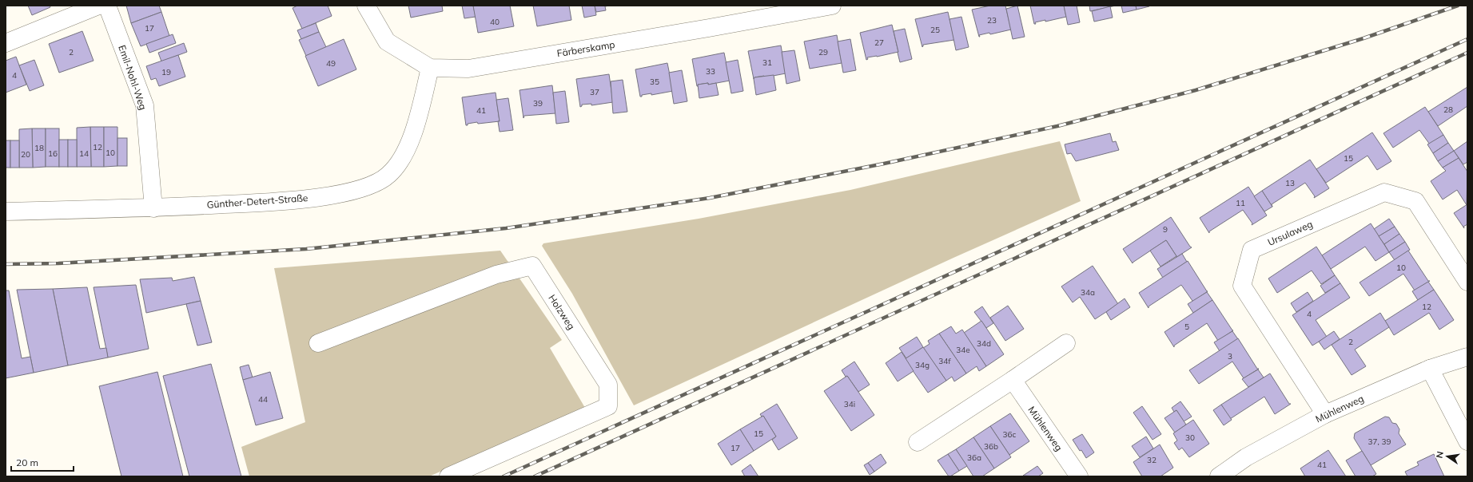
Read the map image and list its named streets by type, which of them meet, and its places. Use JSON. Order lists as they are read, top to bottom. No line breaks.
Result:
{"streets":{"street":["Färberskamp","Emil-Nohl-Weg","Günther-Detert-Straße","Ursulaweg","Holzweg","Mühlenweg"]},"crossings":[["Färberskamp","Günther-Detert-Straße"],["Emil-Nohl-Weg","Günther-Detert-Straße"],["Ursulaweg","Mühlenweg"]],"house_numbers":["23","40","17","25","27","2","29","31","49","33","19","4","35","37","39","28","41","12","18","10","16","14","20","15","13","11","9","10","34a","12","4","5","2","34d","34e","3","34f","34g","44","34i","15","36c","30","37, 39","36b","17","36a","32","41"],"scale_bar":"20 m","north":"left"}
